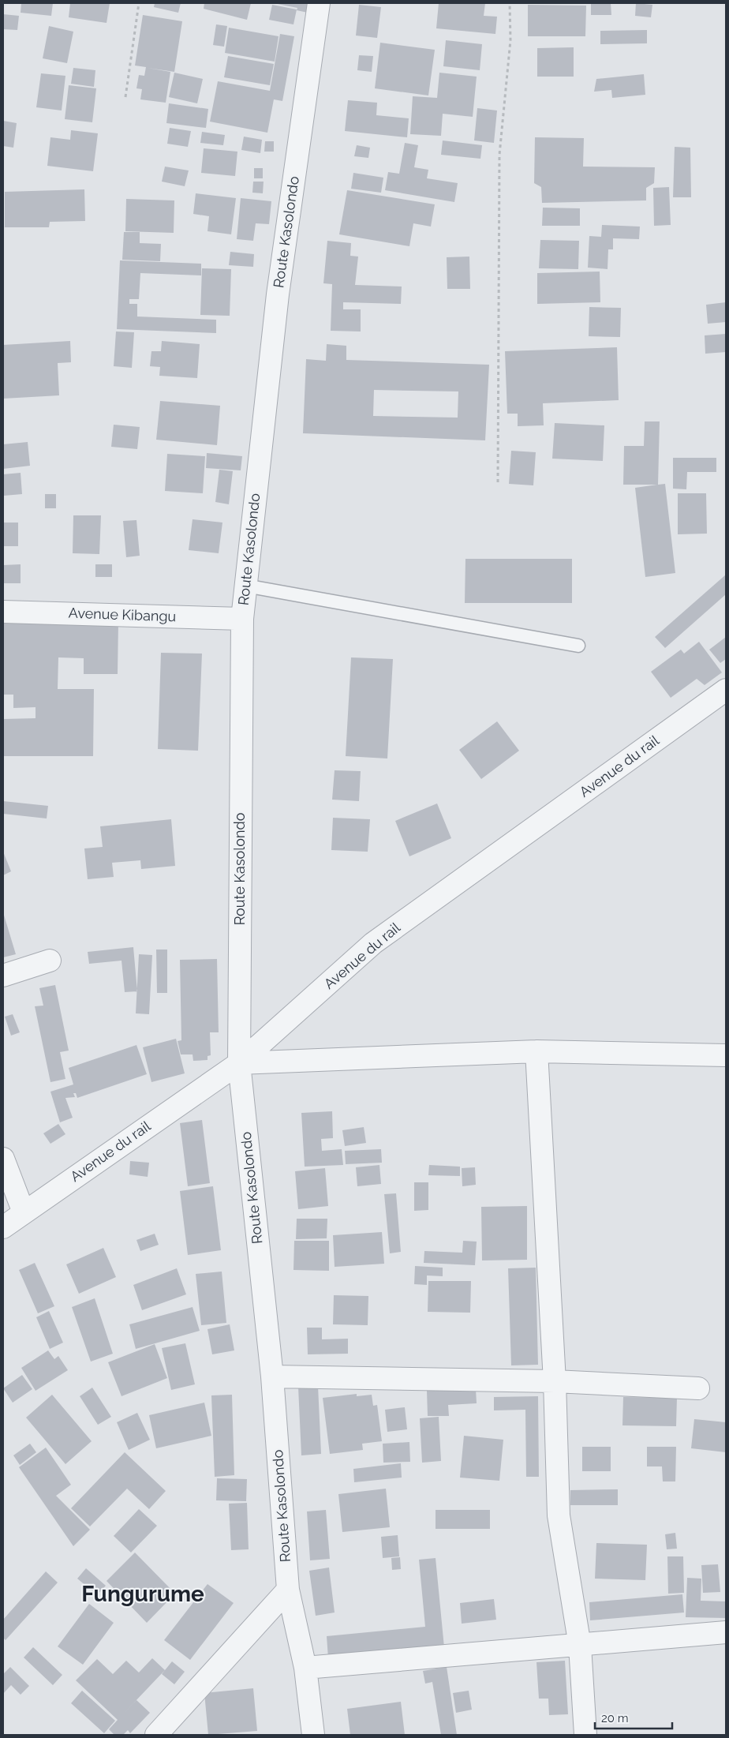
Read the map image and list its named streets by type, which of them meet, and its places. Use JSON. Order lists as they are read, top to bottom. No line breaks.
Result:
{"streets":{"street":["Route Kasolondo","Avenue Kibangu","Avenue du rail"]},"crossings":[["Route Kasolondo","Avenue Kibangu"],["Route Kasolondo","Avenue du rail"]],"districts":["Fungurume"],"scale_bar":"20 m"}
